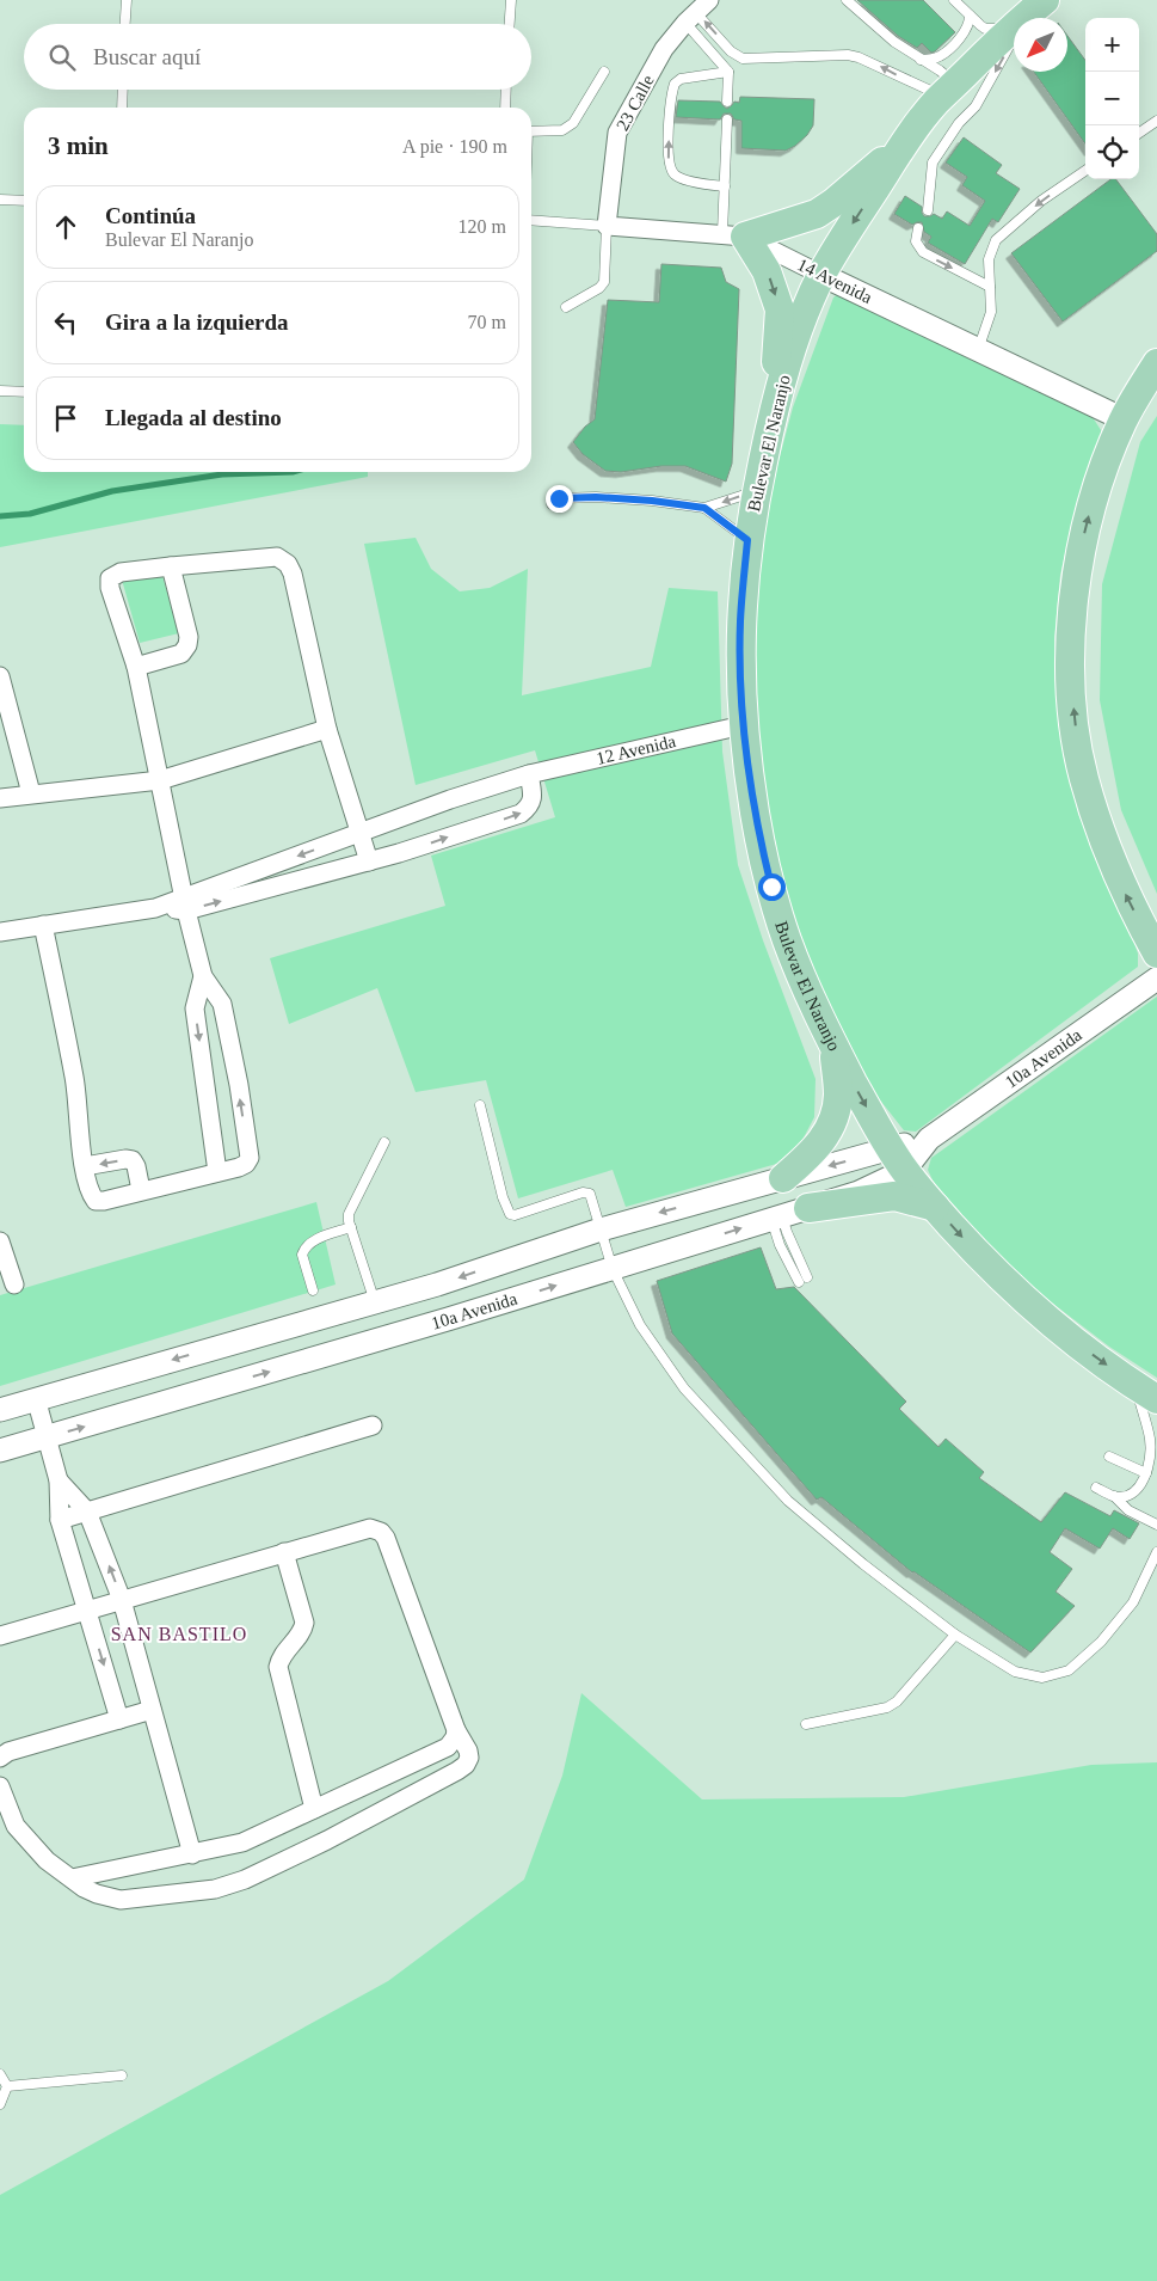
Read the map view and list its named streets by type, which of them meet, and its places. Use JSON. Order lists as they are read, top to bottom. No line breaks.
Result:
{"streets":{"main road":["Bulevar El Naranjo"],"street":["23 Calle","14 Avenida","12 Avenida","10a Avenida"]},"crossings":[["23 Calle","14 Avenida"],["14 Avenida","Bulevar El Naranjo"],["Bulevar El Naranjo","12 Avenida"],["Bulevar El Naranjo","10a Avenida"]],"districts":["SAN BASTILO"],"north":"bottom left","page":{"map_buttons":["+","−"],"search":"Buscar aquí","heading":["3 min","A pie · 190 m"],"list":[["Continúa","Bulevar El Naranjo","120 m"],["Gira a la izquierda","70 m"],"Llegada al destino"]}}
